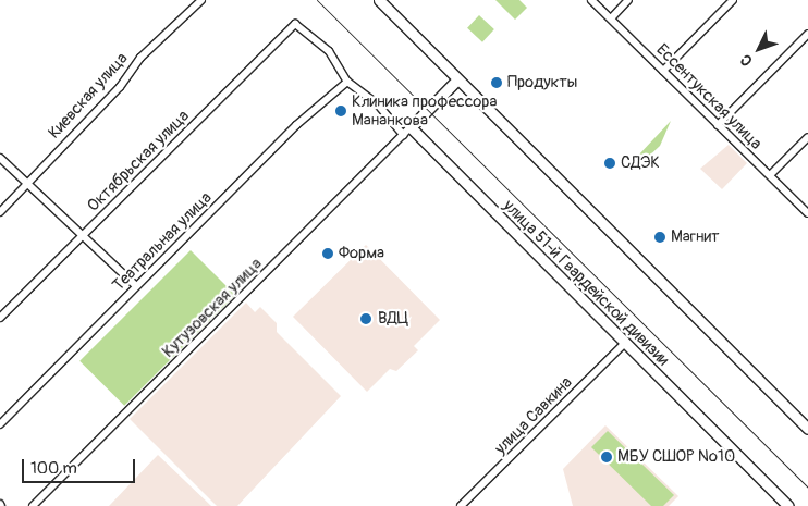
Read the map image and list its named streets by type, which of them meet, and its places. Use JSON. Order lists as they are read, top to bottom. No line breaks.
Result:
{"streets":{"main road":["улица 51-й Гвардейской дивизии"],"street":["Киевская улица","Ессентукская улица","Октябрьская улица","Театральная улица","Кутузовская улица","улица Савкина"]},"crossings":[["Октябрьская улица","Театральная улица"],["улица 51-й Гвардейской дивизии","Кутузовская улица"],["улица 51-й Гвардейской дивизии","улица Савкина"]],"places":["Продукты","Клиника профессора Мананкова","СДЭК","Магнит","Форма","ВДЦ","МБУ СШОР №10"],"scale_bar":"100 m","north":"bottom left"}
